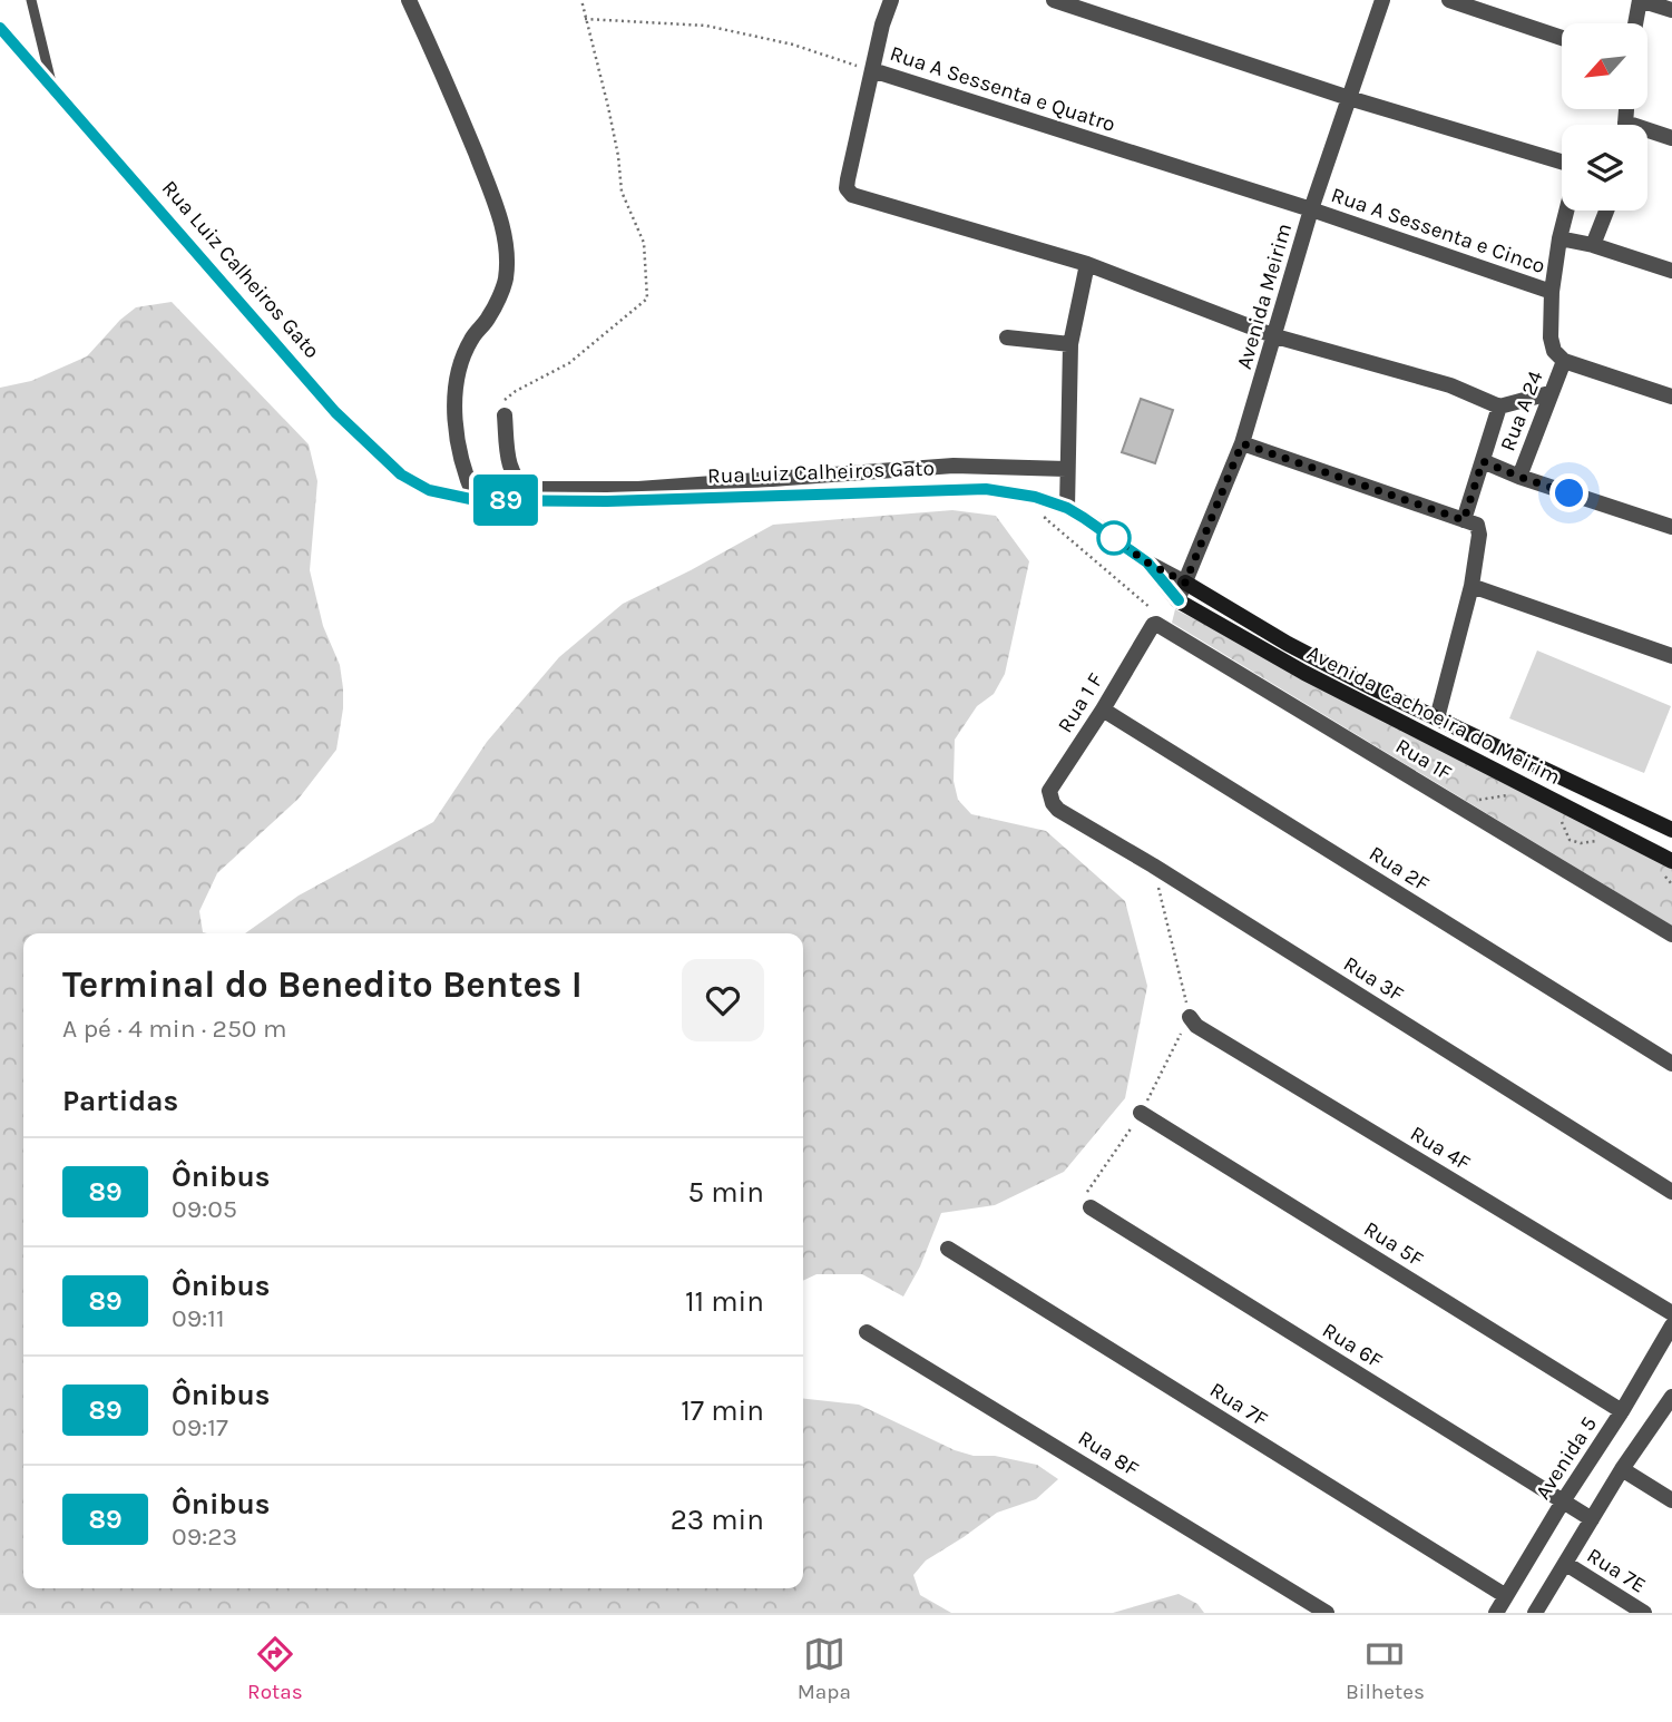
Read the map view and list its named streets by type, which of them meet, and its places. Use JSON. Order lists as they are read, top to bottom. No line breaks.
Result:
{"streets":{"street":["Rua A Sessenta e Quatro","Rua A Sessenta e Cinco","Rua Luiz Calheiros Gato","Avenida Meirim","Rua A 24","Rua 1 F","Avenida Cachoeira do Meirim","Rua 1F","Rua 2F","Rua 3F","Rua 4F","Rua 5F","Rua 6F","Rua 7F","Rua 8F","Avenida 5","Rua 7E"]},"crossings":[["Rua A Sessenta e Quatro","Rua A Sessenta e Cinco"],["Rua A Sessenta e Quatro","Avenida Meirim"],["Rua A Sessenta e Cinco","Avenida Meirim"],["Rua Luiz Calheiros Gato","Avenida Meirim"],["Rua Luiz Calheiros Gato","Avenida Cachoeira do Meirim"],["Avenida Meirim","Avenida Cachoeira do Meirim"],["Rua 1 F","Rua 1F"],["Rua 1 F","Rua 2F"],["Rua 1 F","Rua 3F"],["Rua 5F","Avenida 5"],["Rua 6F","Avenida 5"],["Rua 7F","Avenida 5"]],"lines":["bus line 89"],"north":"bottom left","page":{"on_map":"89","heading":[["Terminal do Benedito Bentes I","A pé · 4 min · 250 m"],"Partidas"],"list":[{"mark":"89","name":"Ônibus","note":"09:05","value":"5 min"},{"mark":"89","name":"Ônibus","note":"09:11","value":"11 min"},{"mark":"89","name":"Ônibus","note":"09:17","value":"17 min"},{"mark":"89","name":"Ônibus","note":"09:23","value":"23 min"}],"tabs":["Rotas","Mapa","Bilhetes"]}}
